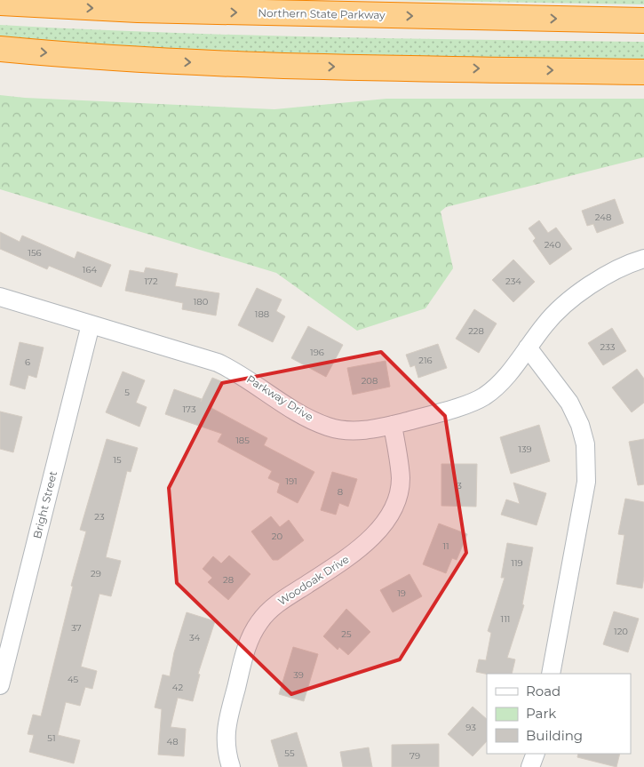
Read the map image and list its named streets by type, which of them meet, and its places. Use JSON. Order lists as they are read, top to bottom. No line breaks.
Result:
{"streets":{"highway":["Northern State Parkway"],"street":["Parkway Drive","Bright Street","Woodoak Drive"]},"crossings":[["Parkway Drive","Bright Street"],["Parkway Drive","Woodoak Drive"]],"house_numbers":["248","240","156","164","172","234","180","188","228","233","196","216","6","208","5","173","185","139","15","191","3","8","23","20","11","119","29","28","19","111","37","120","25","34","39","45","42","93","51","48","55","79"],"legend":["Road","Park","Building"]}
